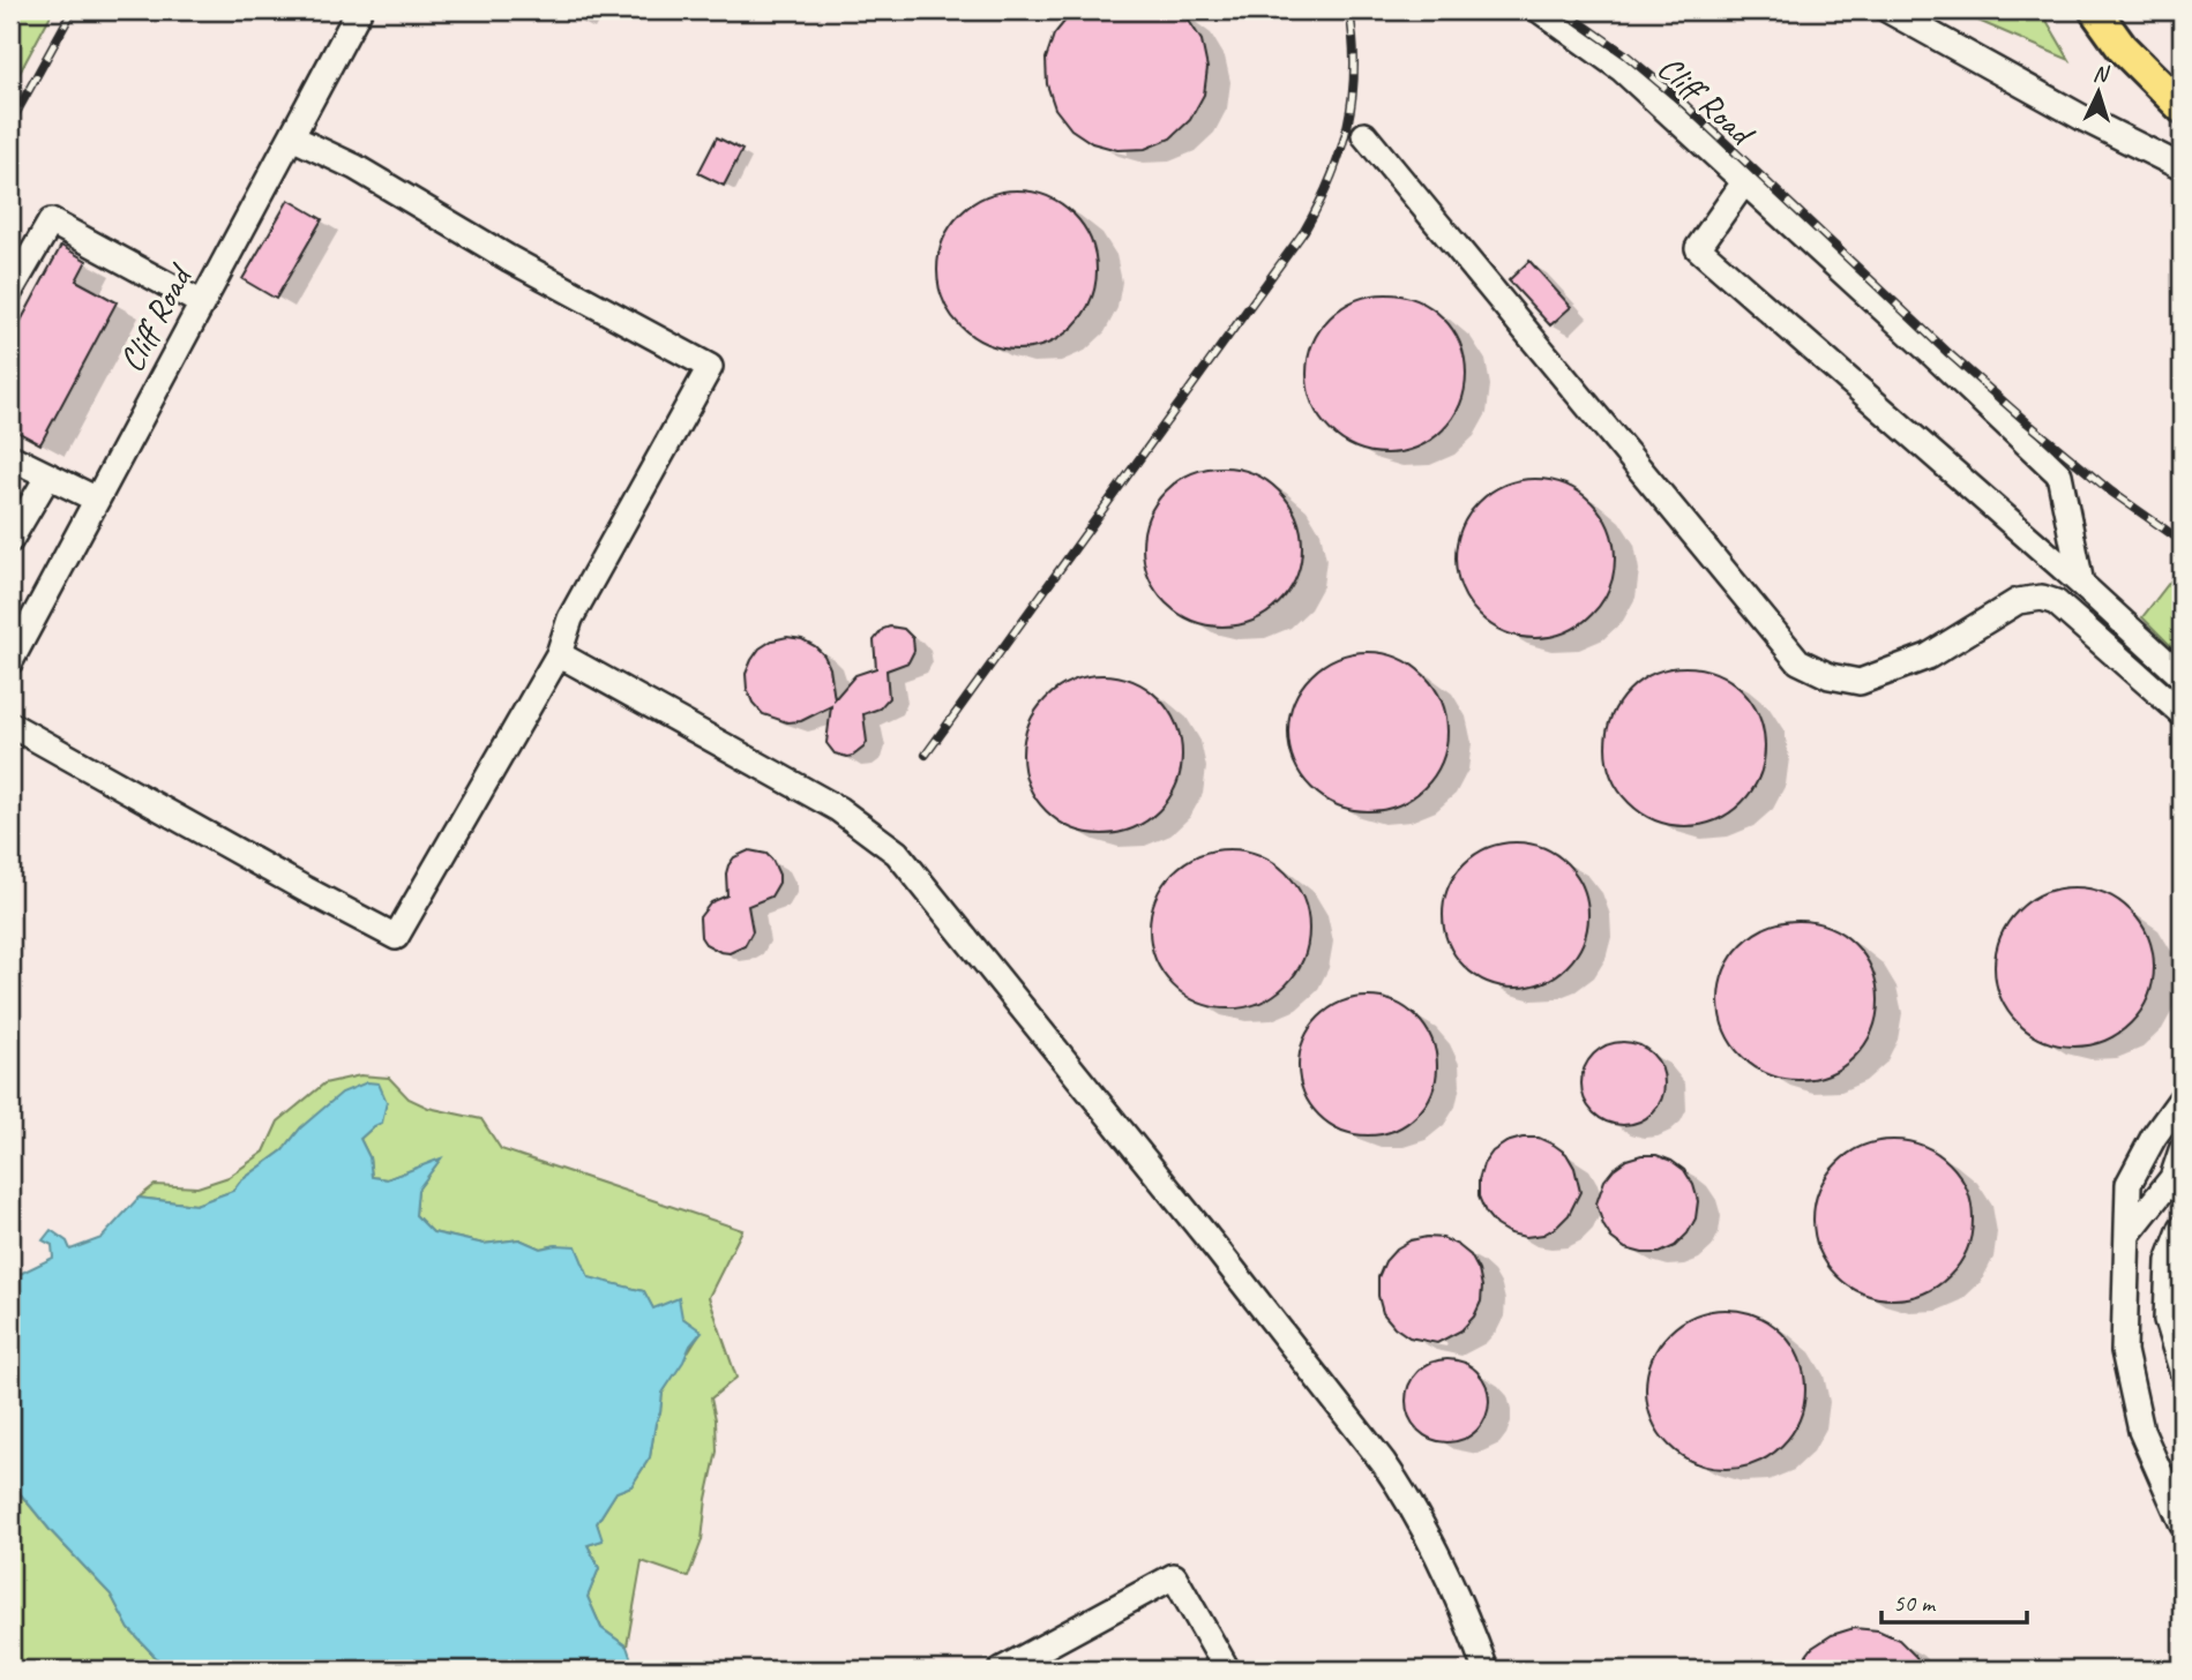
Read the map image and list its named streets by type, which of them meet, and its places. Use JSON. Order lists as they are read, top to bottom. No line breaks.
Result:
{"streets":{"lane":["Cliff Road"]},"scale_bar":"50 m","north":"top"}
